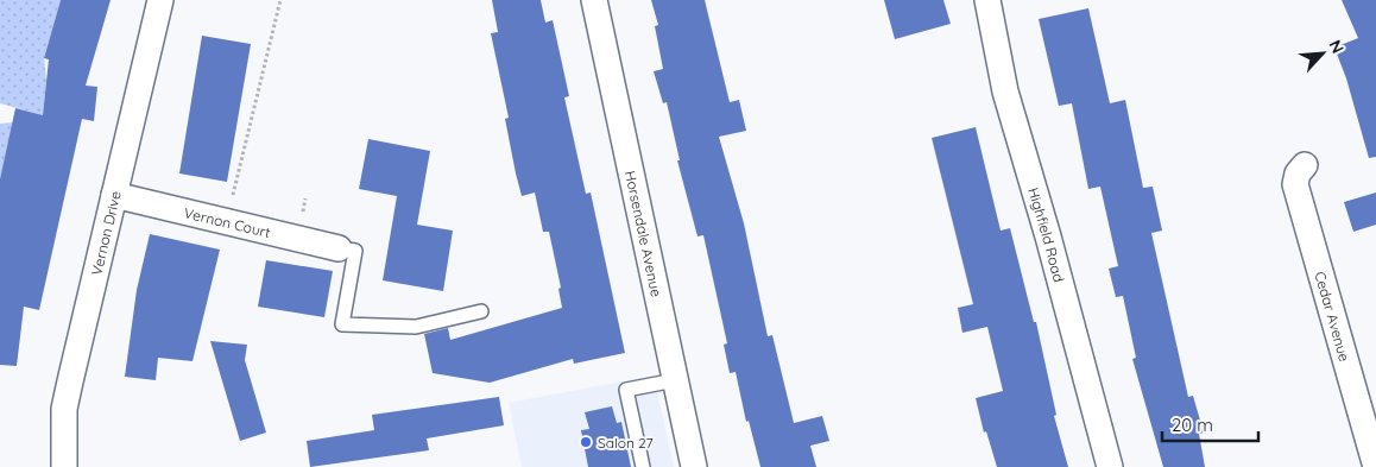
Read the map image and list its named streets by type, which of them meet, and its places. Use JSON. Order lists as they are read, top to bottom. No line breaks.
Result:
{"streets":{"street":["Vernon Court","Vernon Drive","Horsendale Avenue","Highfield Road","Cedar Avenue"]},"crossings":[["Vernon Court","Vernon Drive"]],"places":["Salon 27"],"scale_bar":"20 m","north":"top right"}
